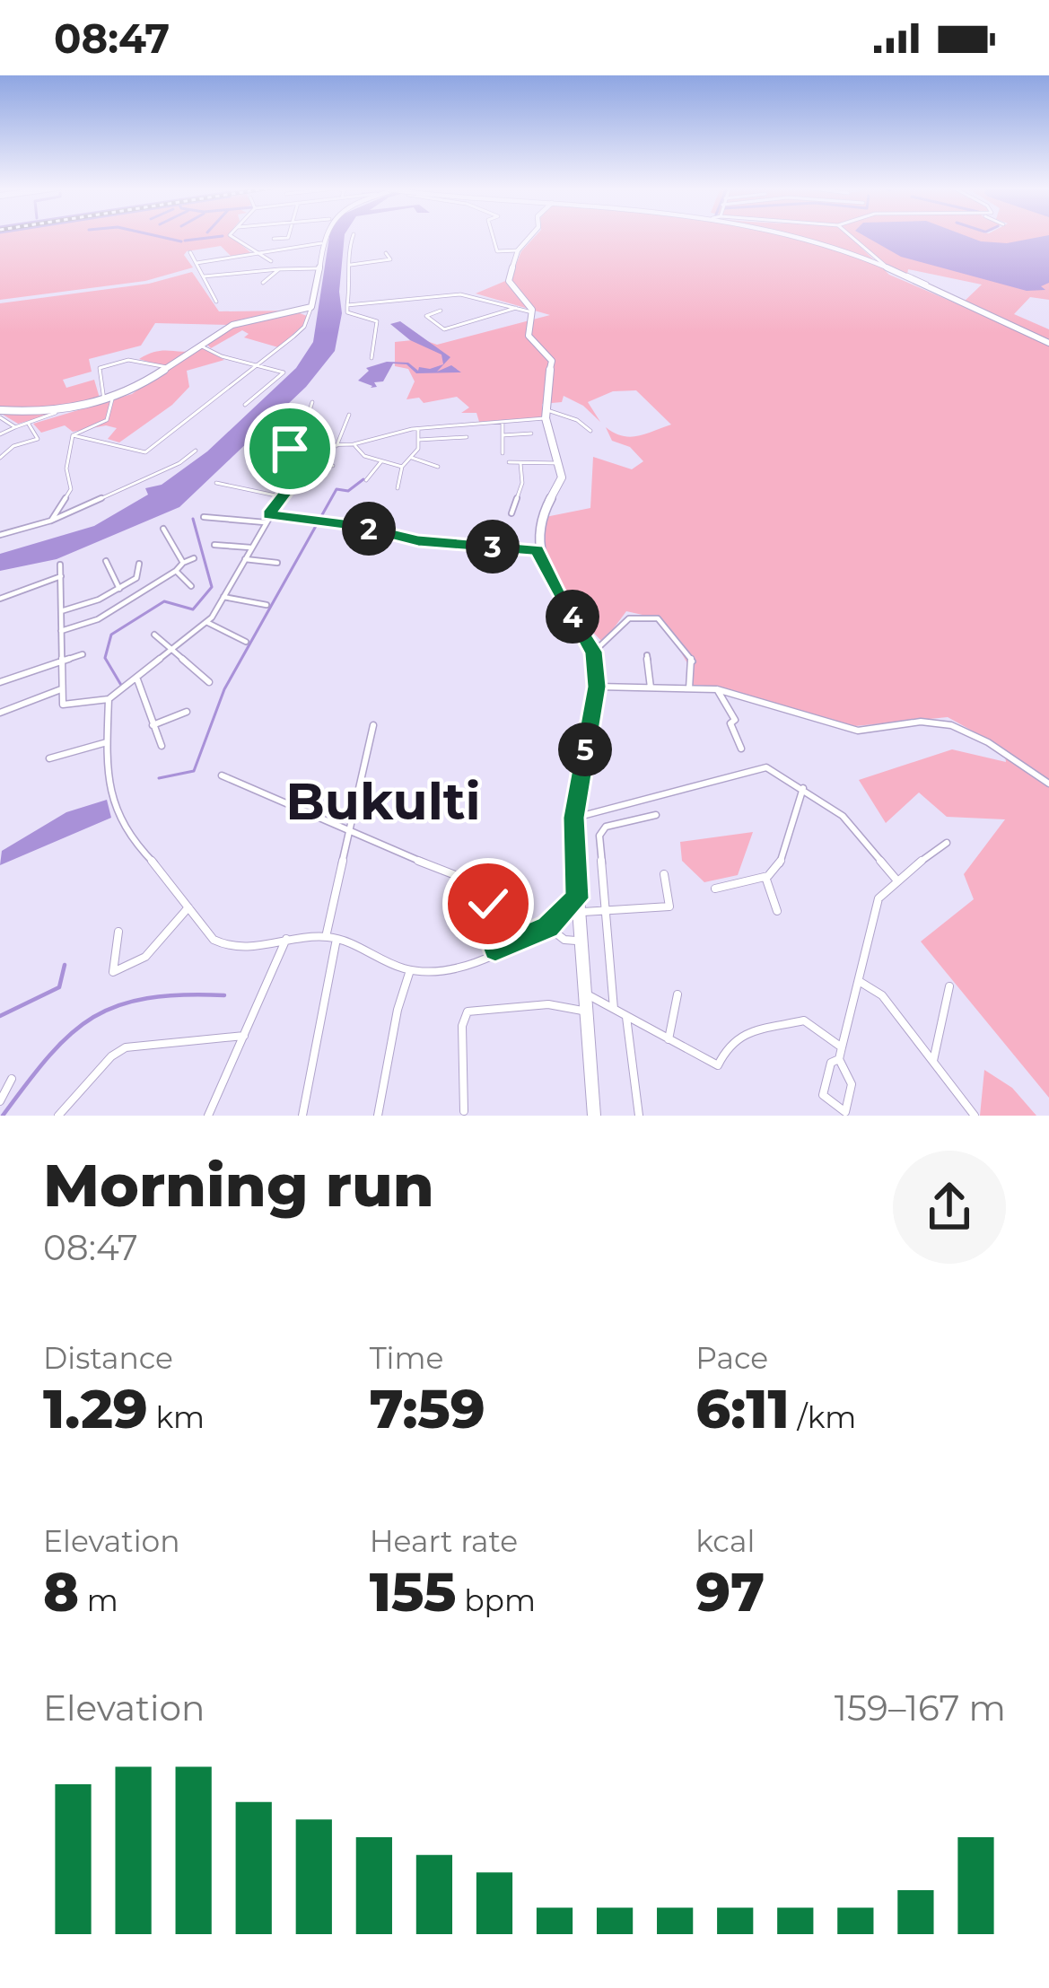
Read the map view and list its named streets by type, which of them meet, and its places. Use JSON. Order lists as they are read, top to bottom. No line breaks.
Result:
{"districts":["Bukulti"],"page":{"status":"08:47","pins":["2","3","4","5"],"heading":["Morning run","08:47"],"stats":[["Distance","1.29 km"],["Time","7:59"],["Pace","6:11 /km"],["Elevation","8 m"],["Heart rate","155 bpm"],["kcal","97"]],"chart":["Elevation","159–167 m"]}}
